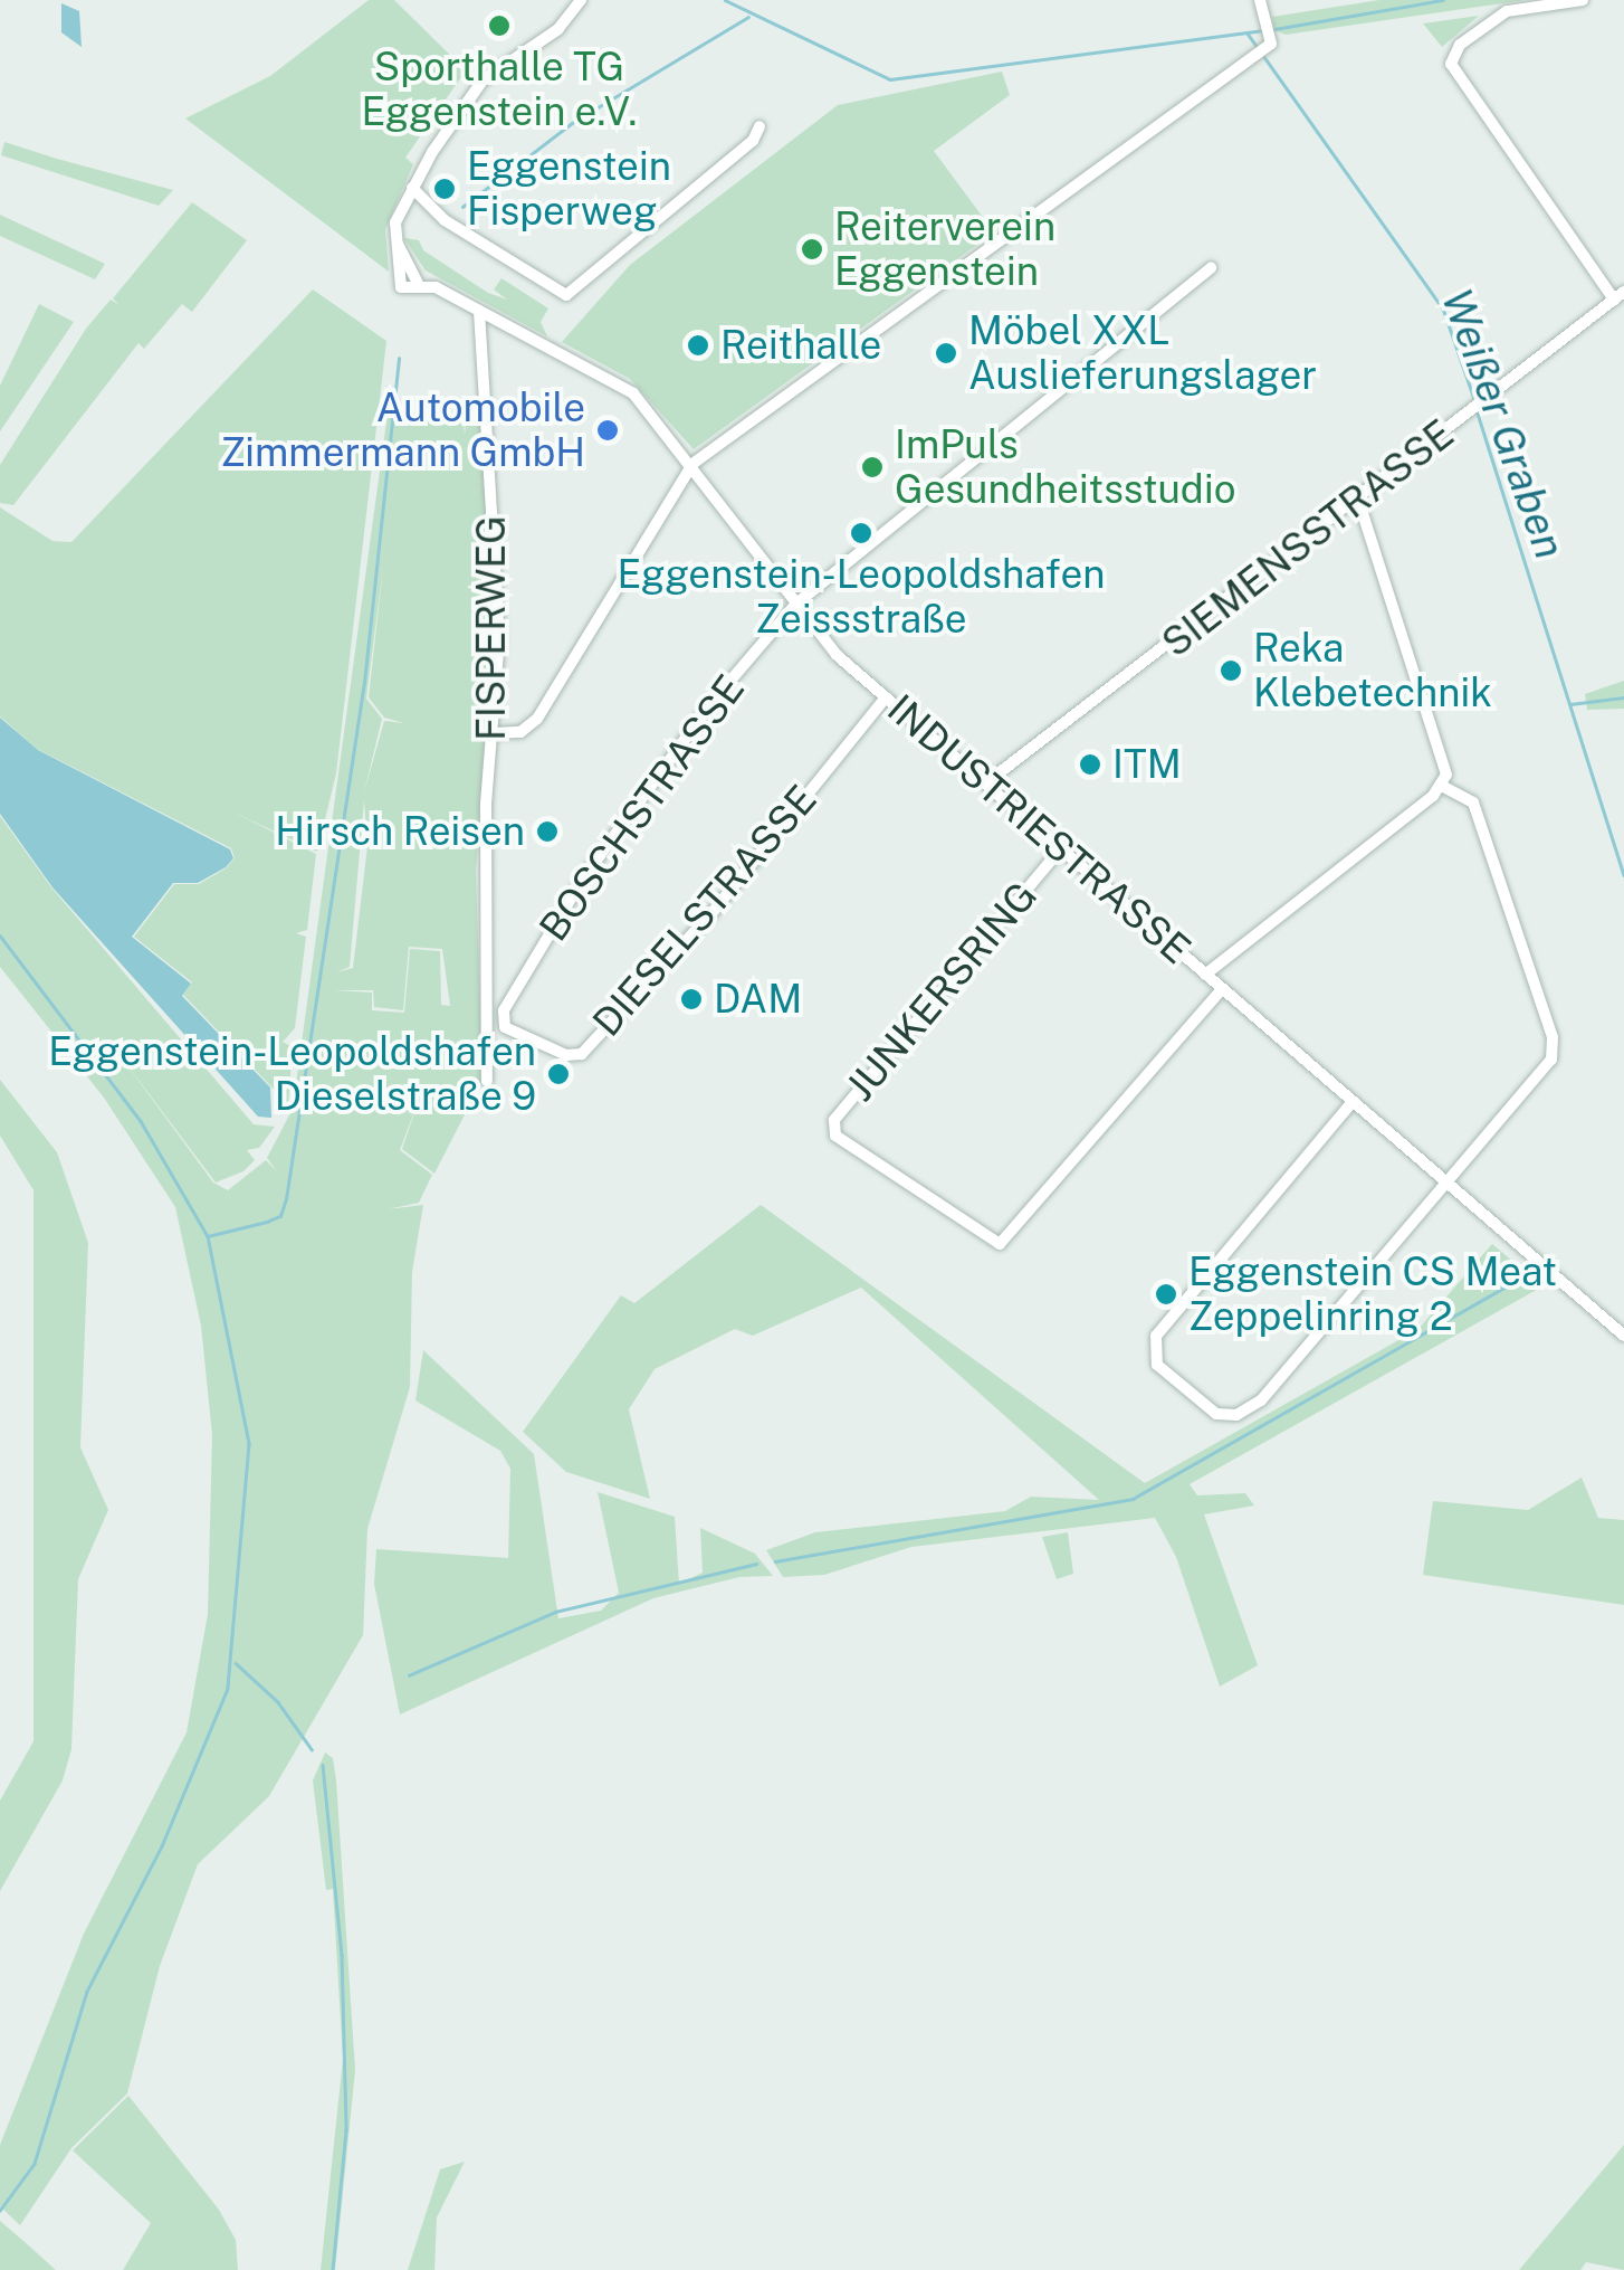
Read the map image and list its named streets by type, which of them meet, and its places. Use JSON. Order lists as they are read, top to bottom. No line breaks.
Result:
{"streets":{"street":["SIEMENSSTRASSE","FISPERWEG","BOSCHSTRASSE","INDUSTRIESTRASSE","DIESELSTRASSE","JUNKERSRING"]},"crossings":[["SIEMENSSTRASSE","INDUSTRIESTRASSE"],["FISPERWEG","INDUSTRIESTRASSE"],["BOSCHSTRASSE","INDUSTRIESTRASSE"],["BOSCHSTRASSE","DIESELSTRASSE"],["INDUSTRIESTRASSE","DIESELSTRASSE"],["INDUSTRIESTRASSE","JUNKERSRING"]],"water":["Weißer Graben"],"places":["Sporthalle TG Eggenstein e.V.","Eggenstein Fisperweg","Reiterverein Eggenstein","Reithalle","Möbel XXL Auslieferungslager","Automobile Zimmermann GmbH","ImPuls Gesundheitsstudio","Eggenstein-Leopoldshafen Zeissstraße","Reka Klebetechnik","ITM","Hirsch Reisen","DAM","Eggenstein-Leopoldshafen Dieselstraße 9","Eggenstein CS Meat Zeppelinring 2"]}
